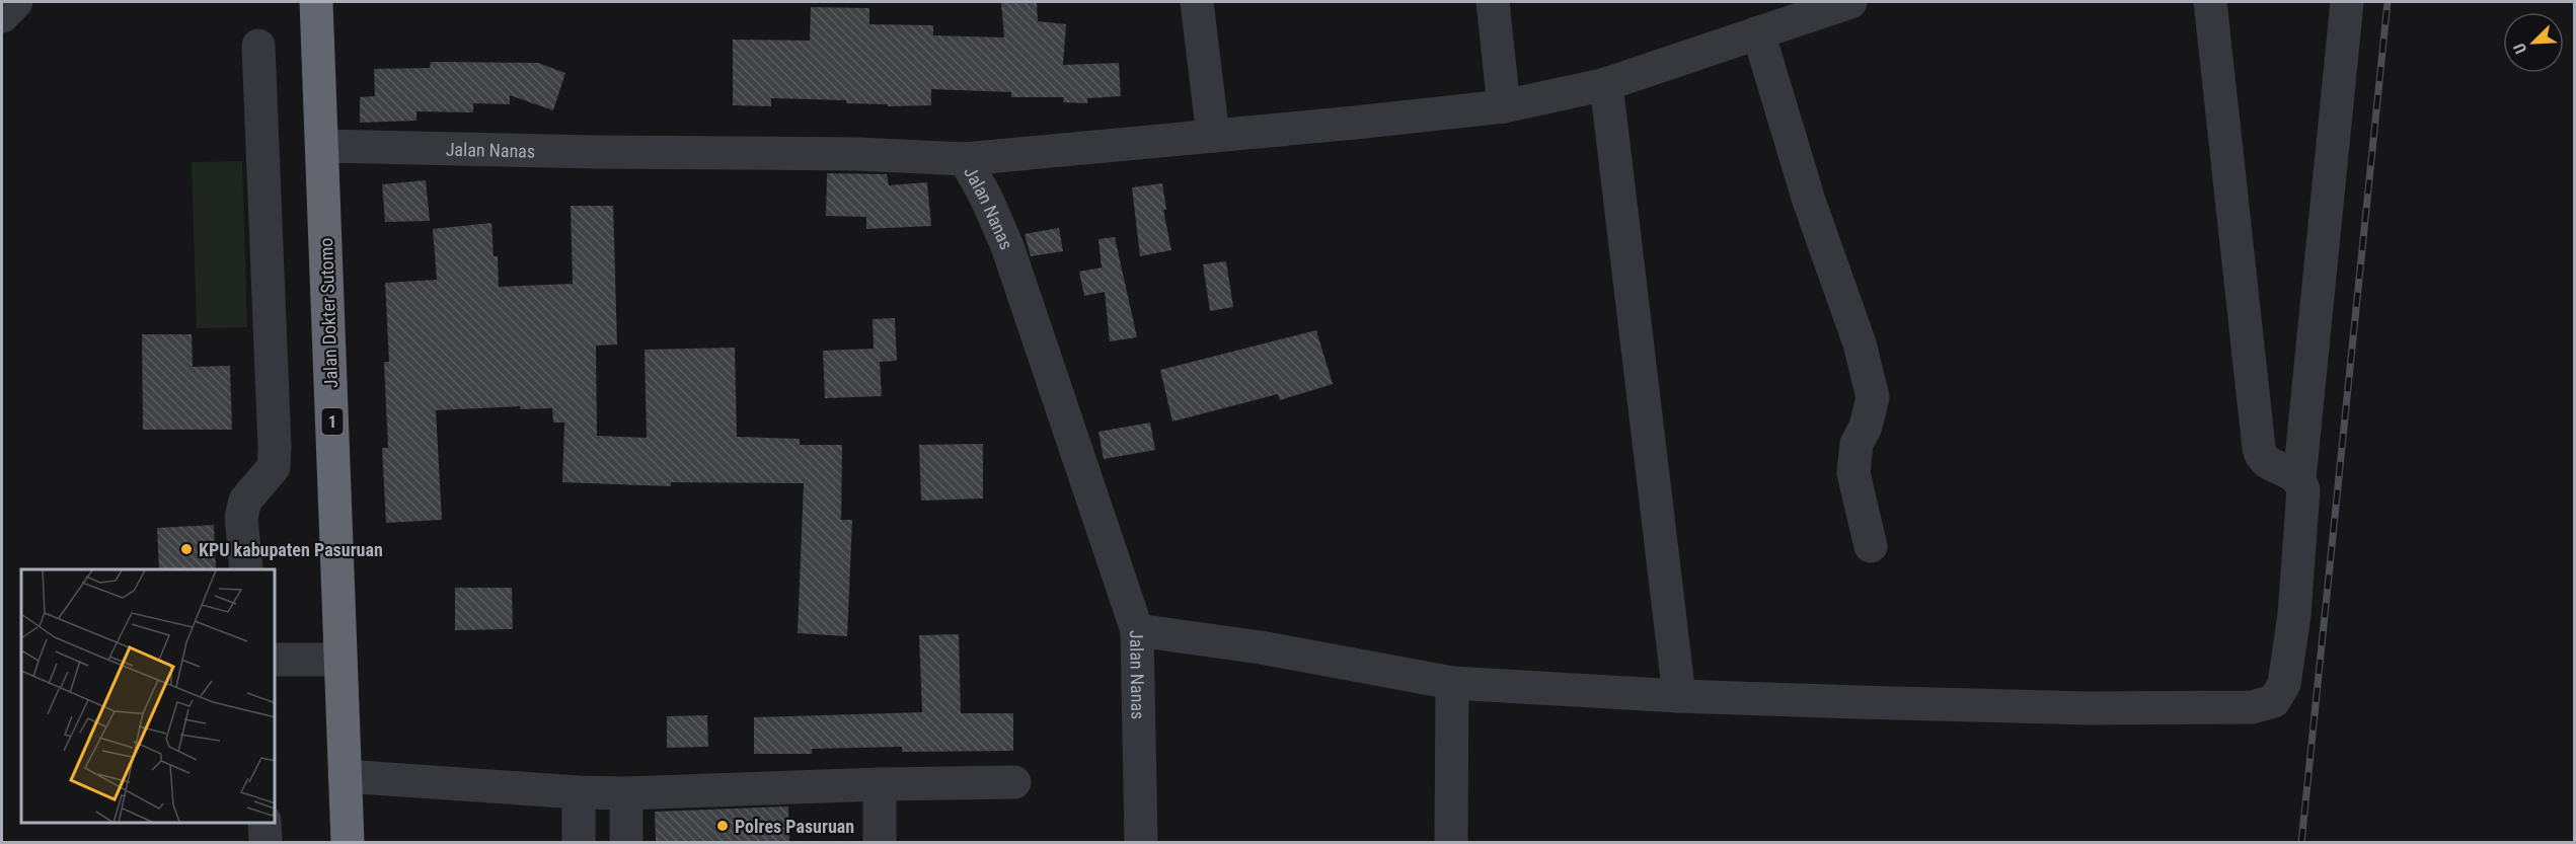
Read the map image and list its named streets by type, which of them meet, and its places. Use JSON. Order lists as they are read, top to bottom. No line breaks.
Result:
{"streets":{"highway":["Jalan Dokter Sutomo","1"],"street":["Jalan Nanas"]},"crossings":[["Jalan Nanas","Jalan Dokter Sutomo"]],"places":["KPU kabupaten Pasuruan","Polres Pasuruan"],"north":"bottom left"}
